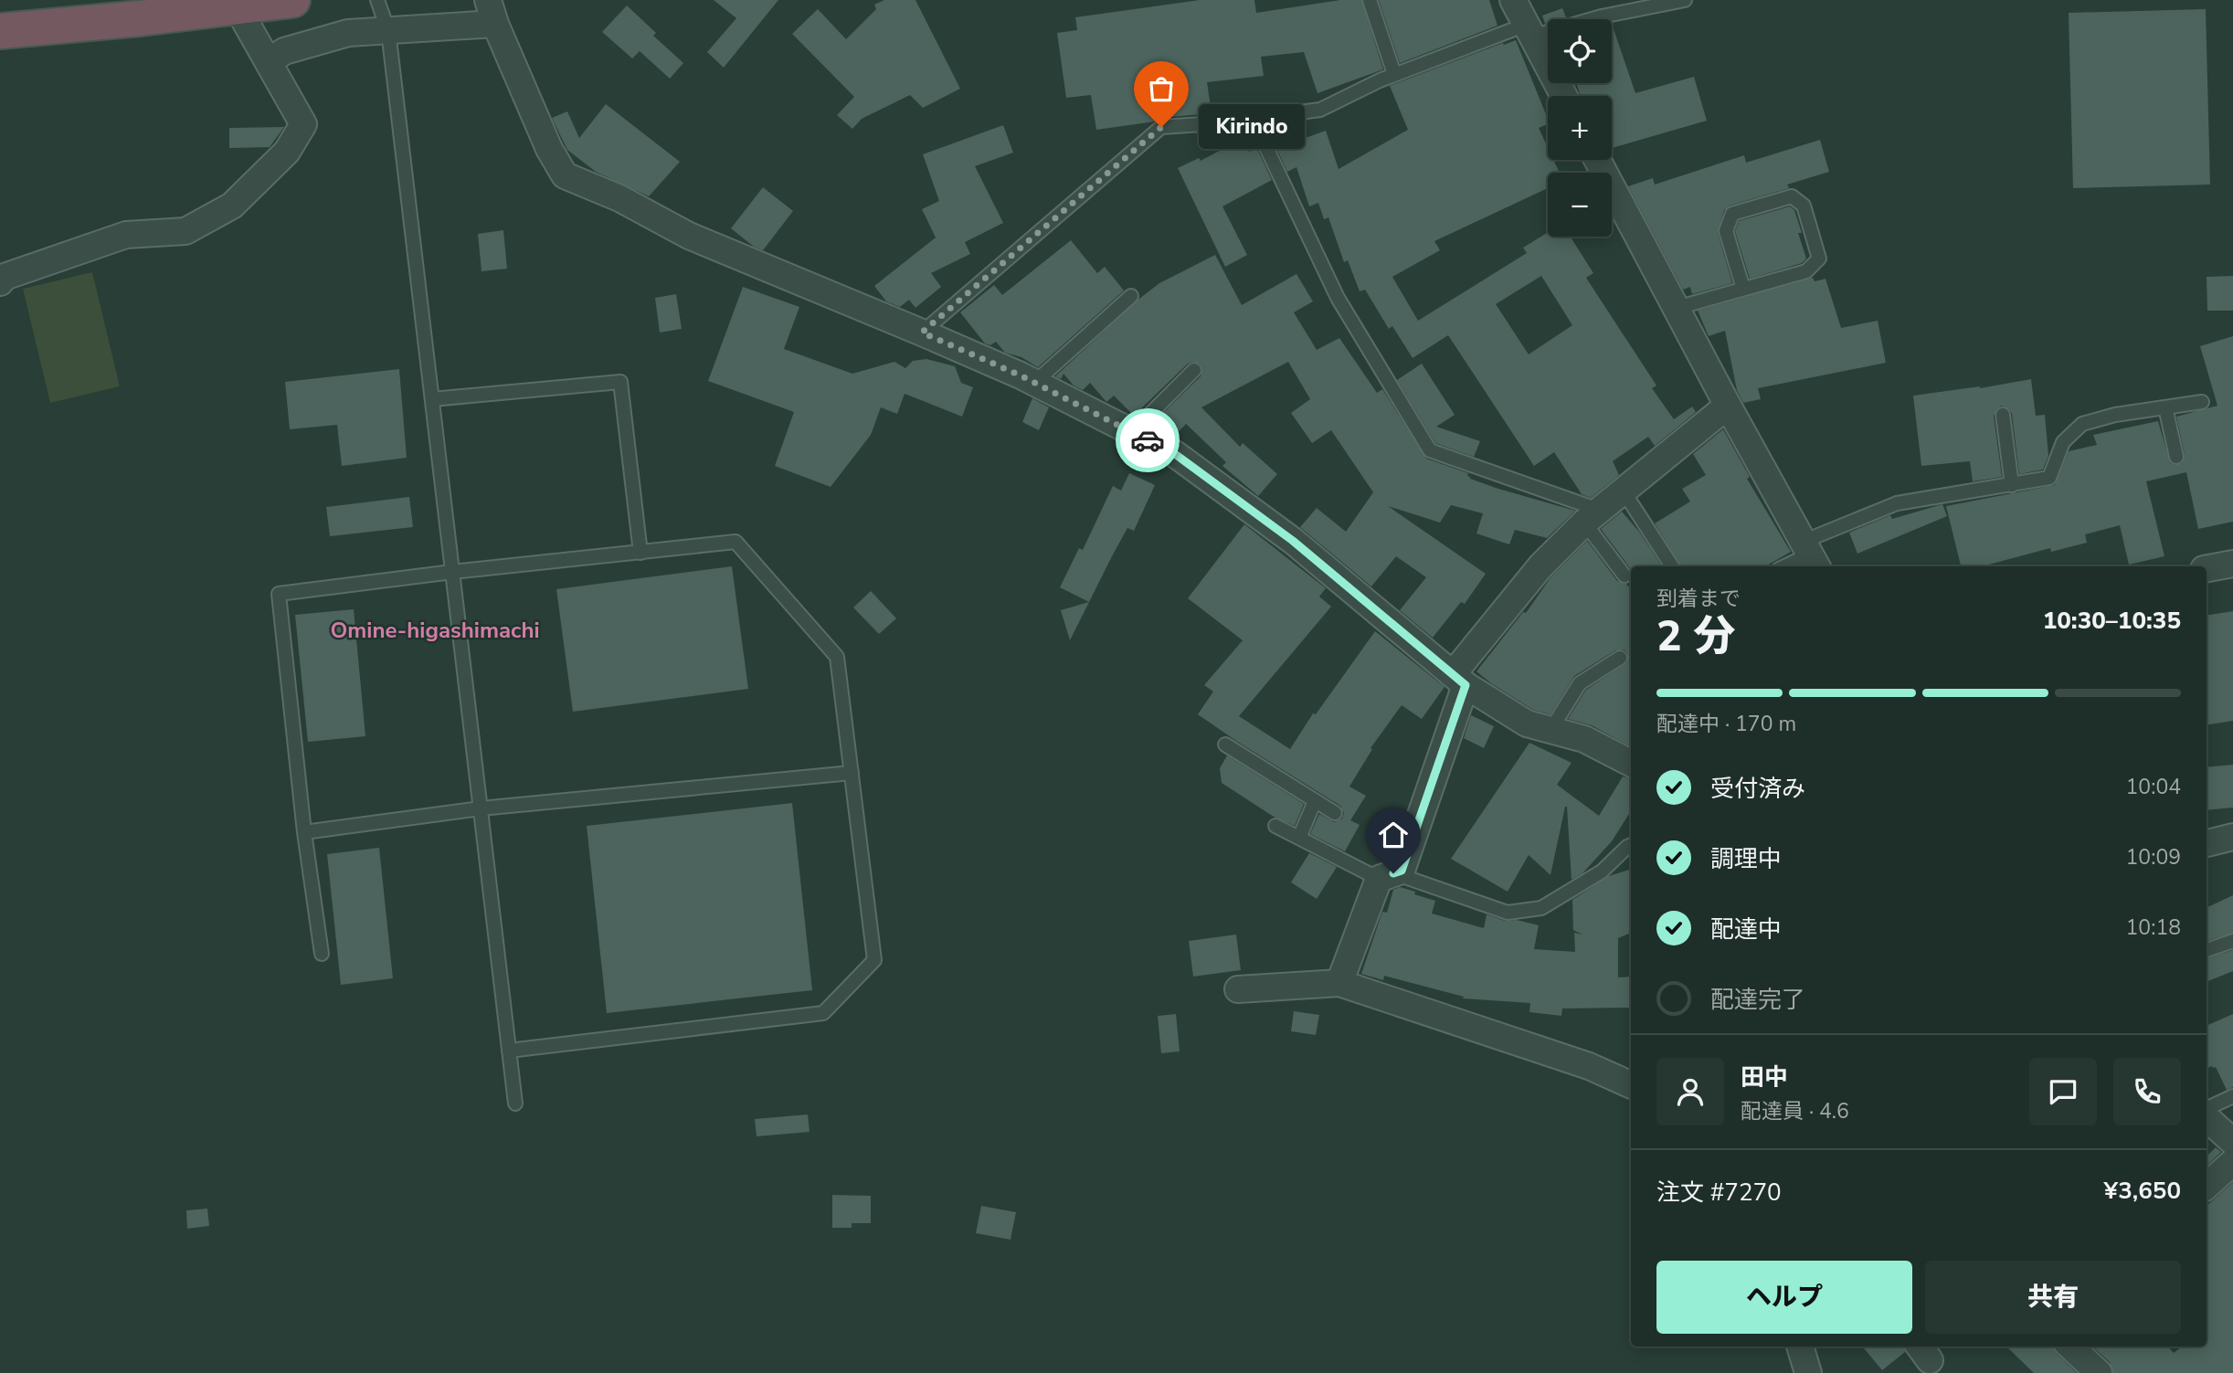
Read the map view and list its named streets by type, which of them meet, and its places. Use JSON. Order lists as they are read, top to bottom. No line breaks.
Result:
{"districts":["Omine-higashimachi"],"places":["Kirindo"],"page":{"map_buttons":["+","−"],"bubble":"Kirindo","heading":["2 分","到着まで","10:30–10:35"],"panel":["田中","配達員 · 4.6","注文 #7270","¥3,650"],"bar":"配達中 · 170 m","list":[["受付済み","10:04"],["調理中","10:09"],["配達中","10:18"],"配達完了"],"buttons":["ヘルプ","共有"]}}
